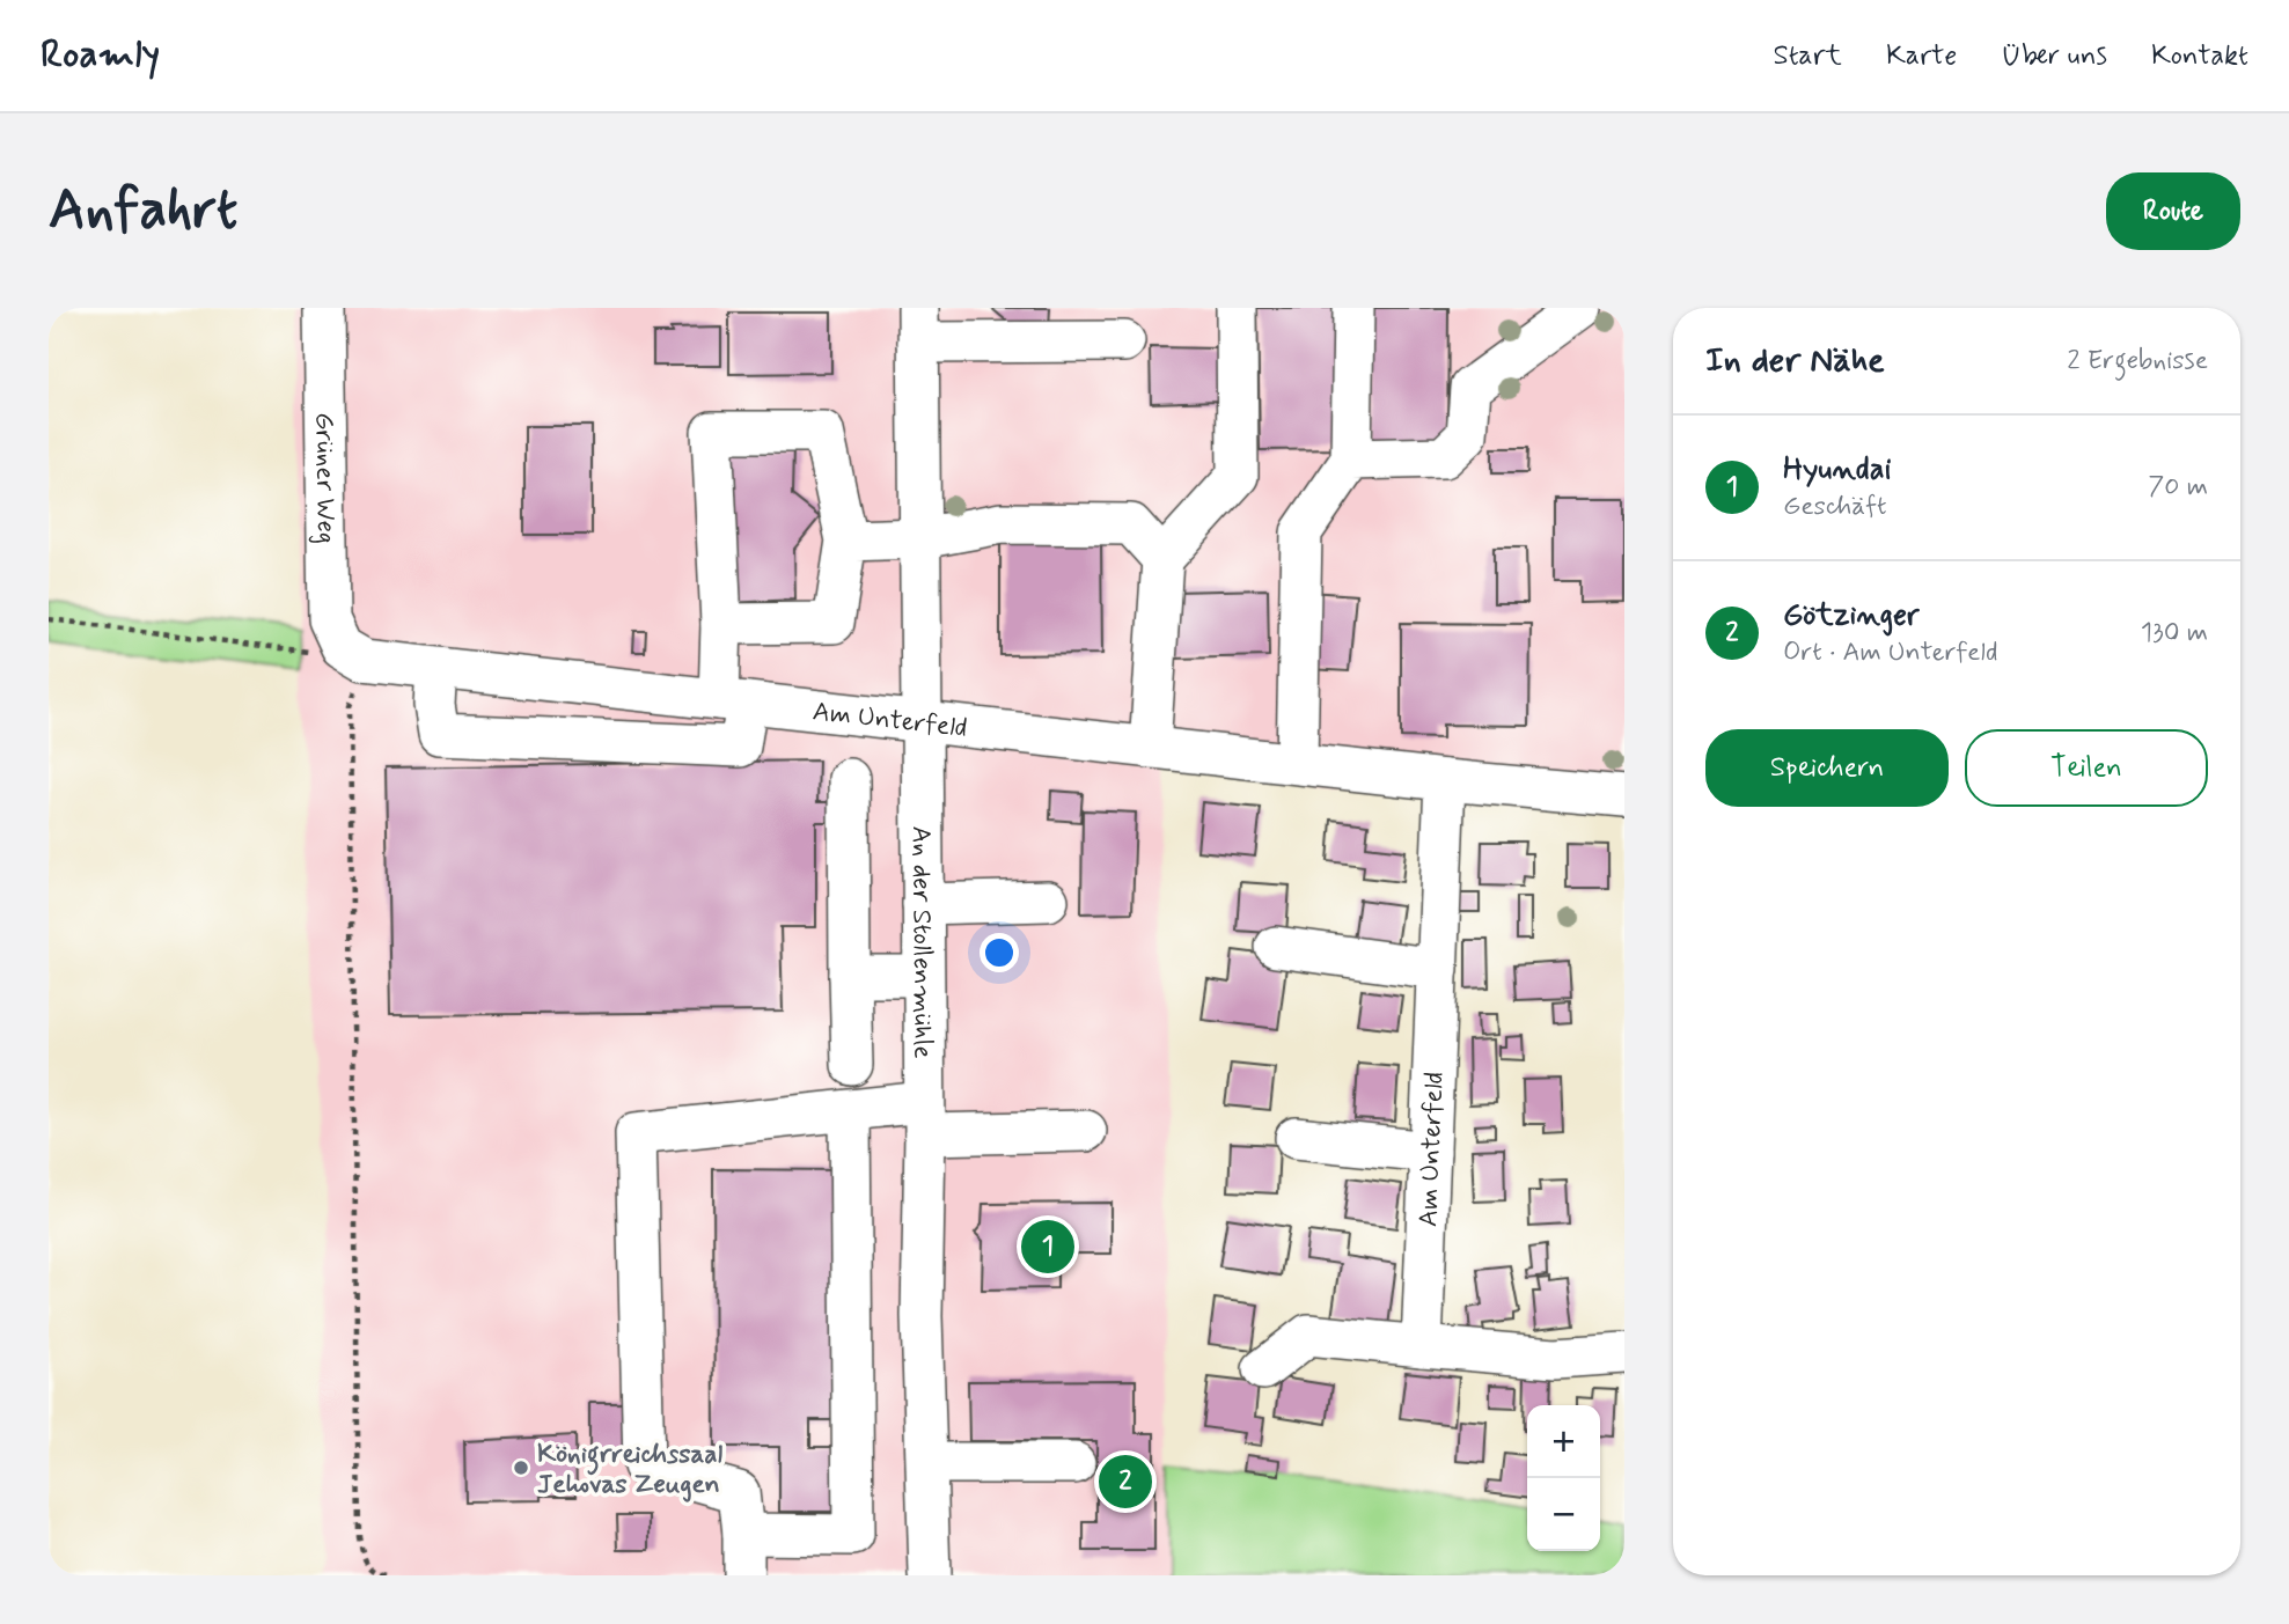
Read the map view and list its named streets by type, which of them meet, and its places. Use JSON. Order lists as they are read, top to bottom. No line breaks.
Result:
{"streets":{"street":["Grüner Weg","Am Unterfeld","An der Stollenmühle"]},"crossings":[["Grüner Weg","Am Unterfeld"],["Am Unterfeld","An der Stollenmühle"]],"places":["Königrreichssaal Jehovas Zeugen"],"page":{"header":"Roamly","nav":["Start","Karte","Über uns","Kontakt"],"buttons":["Route",["Speichern","Teilen"]],"title":"Anfahrt","heading":["In der Nähe","2 Ergebnisse"],"list":[{"mark":"1","name":"Hyundai","note":"Geschäft","value":"70 m"},{"mark":"2","name":"Götzinger","note":"Ort · Am Unterfeld","value":"130 m"}],"pins":["1","2"],"map_buttons":["+","−"]}}
